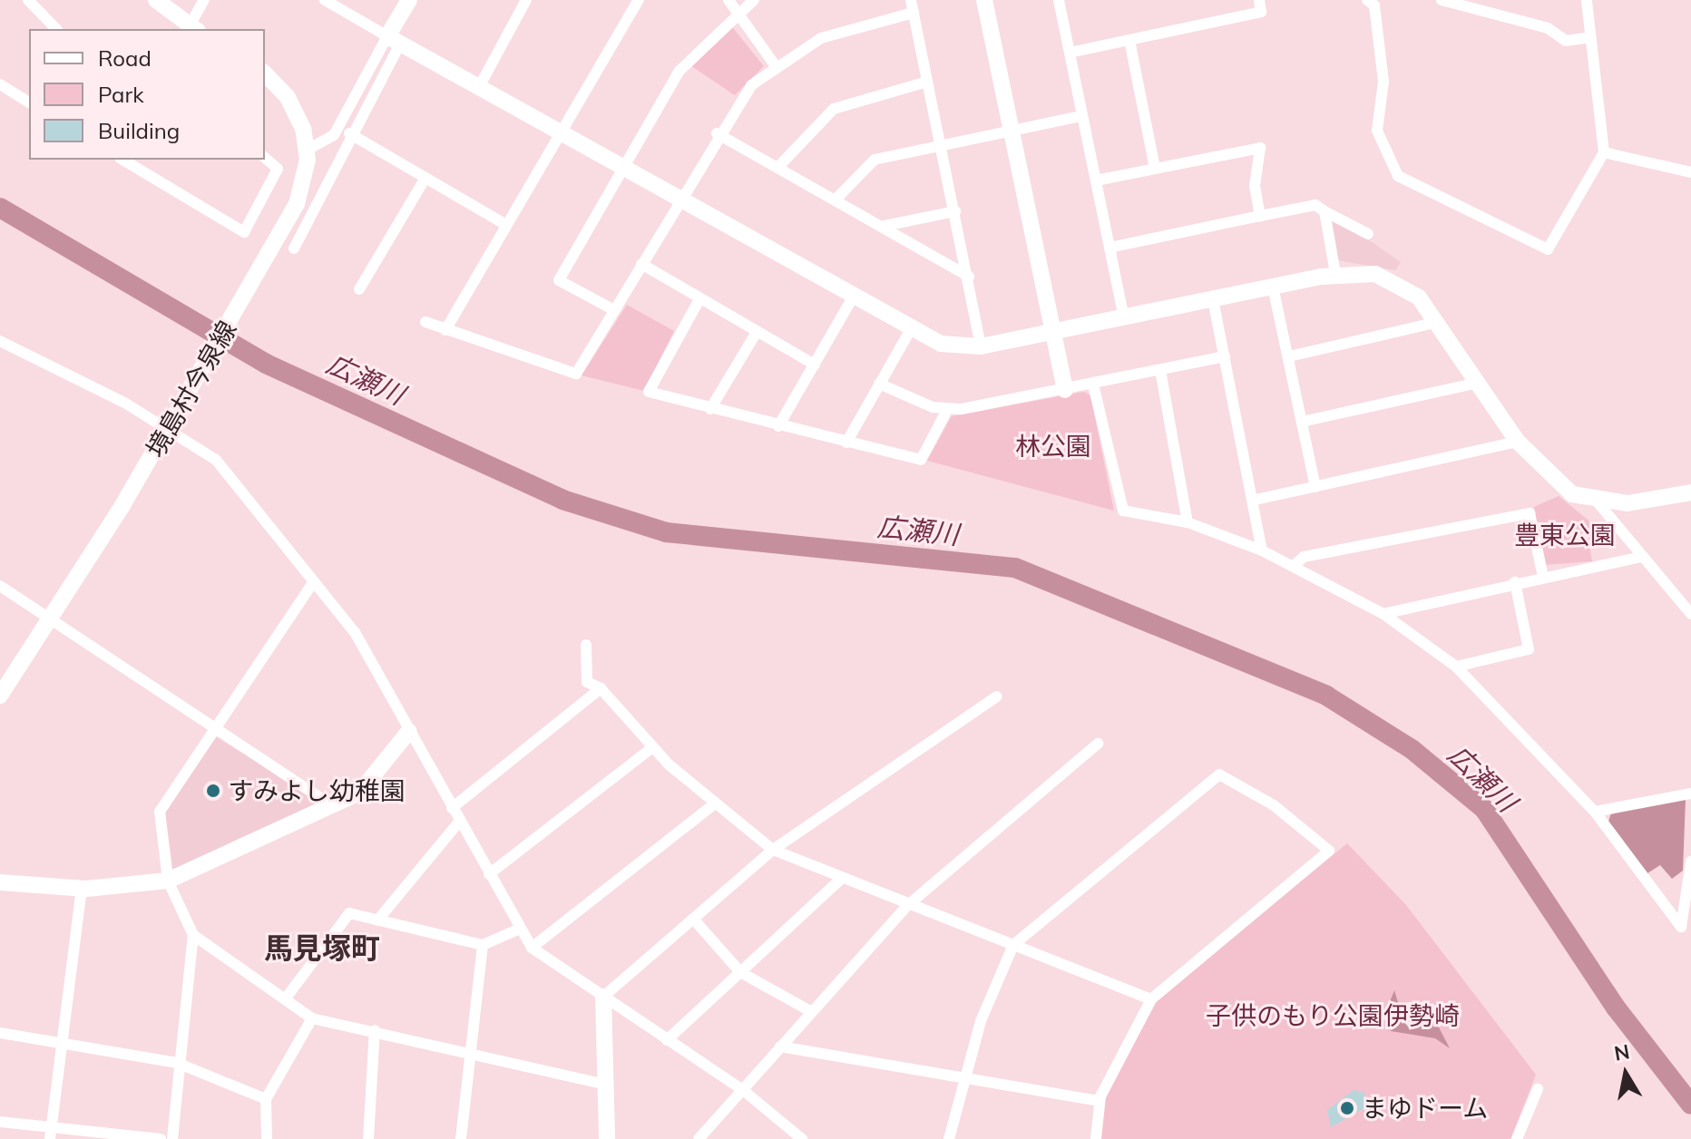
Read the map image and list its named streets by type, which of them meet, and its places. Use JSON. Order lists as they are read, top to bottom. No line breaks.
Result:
{"streets":{"street":["境島村今泉線"]},"districts":["馬見塚町"],"water":["広瀬川"],"parks":["林公園","豊東公園","子供のもり公園伊勢崎"],"places":["すみよし幼稚園","まゆドーム"],"legend":["Road","Park","Building"],"north":"top"}
